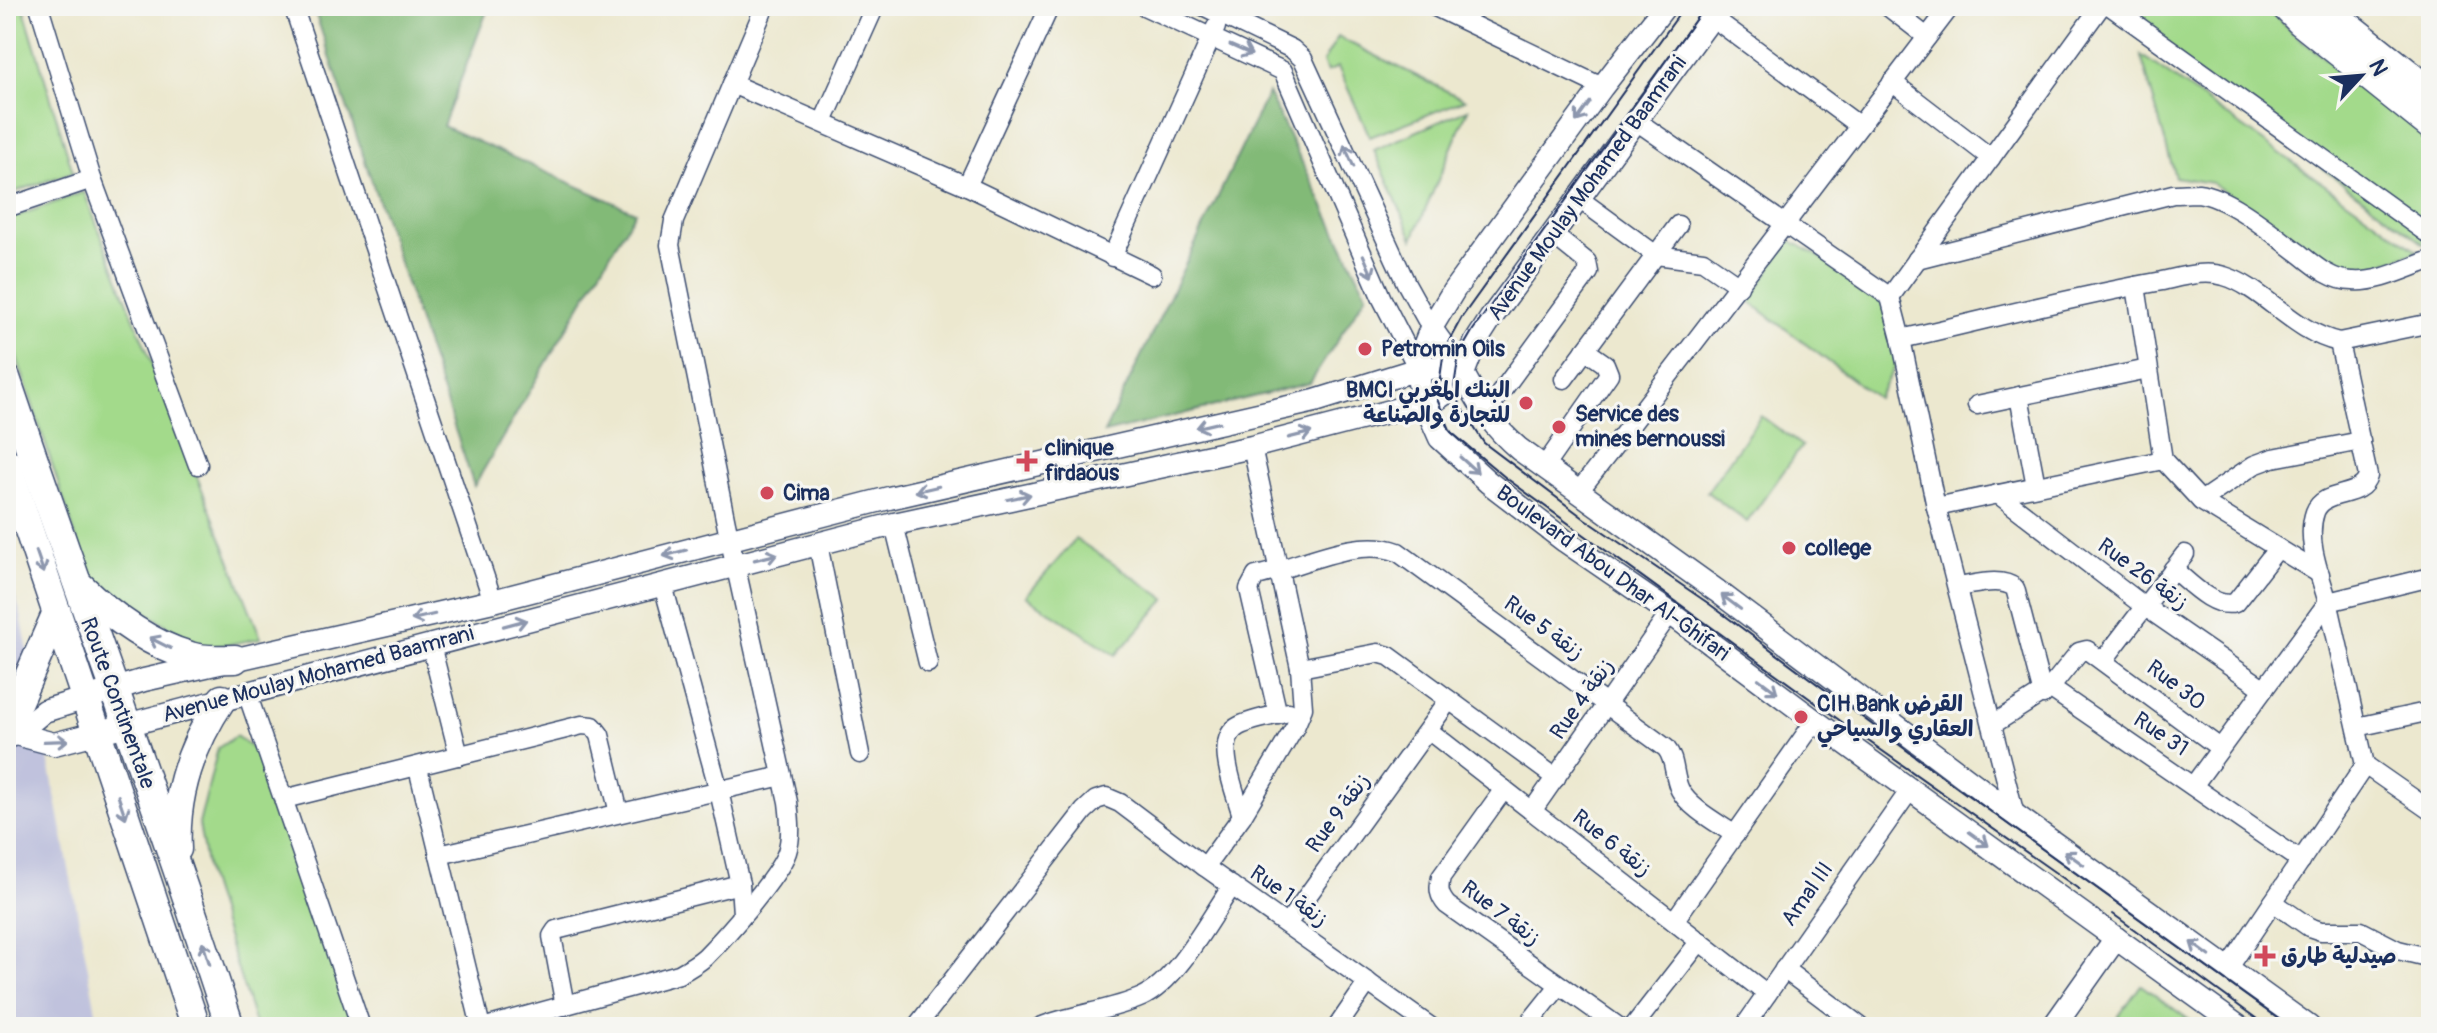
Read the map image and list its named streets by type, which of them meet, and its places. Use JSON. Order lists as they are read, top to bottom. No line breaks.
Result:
{"streets":{"main road":["Route Continentale"],"street":["Avenue Moulay Mohamed Baamrani","Boulevard Abou Dhar Al-Ghifari","Rue 26 زنقة","Rue 5 زنقة","Rue 30","Rue 4 زنقة","Rue 31","Rue 9 زنقة","Rue 6 زنقة","Amal III","Rue 1 زنقة","Rue 7 زنقة"]},"crossings":[["Avenue Moulay Mohamed Baamrani","Boulevard Abou Dhar Al-Ghifari"],["Avenue Moulay Mohamed Baamrani","Route Continentale"],["Boulevard Abou Dhar Al-Ghifari","Rue 4 زنقة"],["Boulevard Abou Dhar Al-Ghifari","Amal III"],["Rue 5 زنقة","Rue 4 زنقة"],["Rue 4 زنقة","Rue 6 زنقة"],["Rue 9 زنقة","Rue 6 زنقة"],["Rue 9 زنقة","Rue 1 زنقة"],["Rue 6 زنقة","Amal III"],["Rue 6 زنقة","Rue 7 زنقة"]],"places":{"other":["Petromin Oils","BMCI البنك المغربي للتجارة والصناعة","Service des mines bernoussi","Cima","college","CIH Bank القرض العقاري والسياحي"],"health":["clinique firdaous","صيدلية طارق"]},"north":"top right"}
